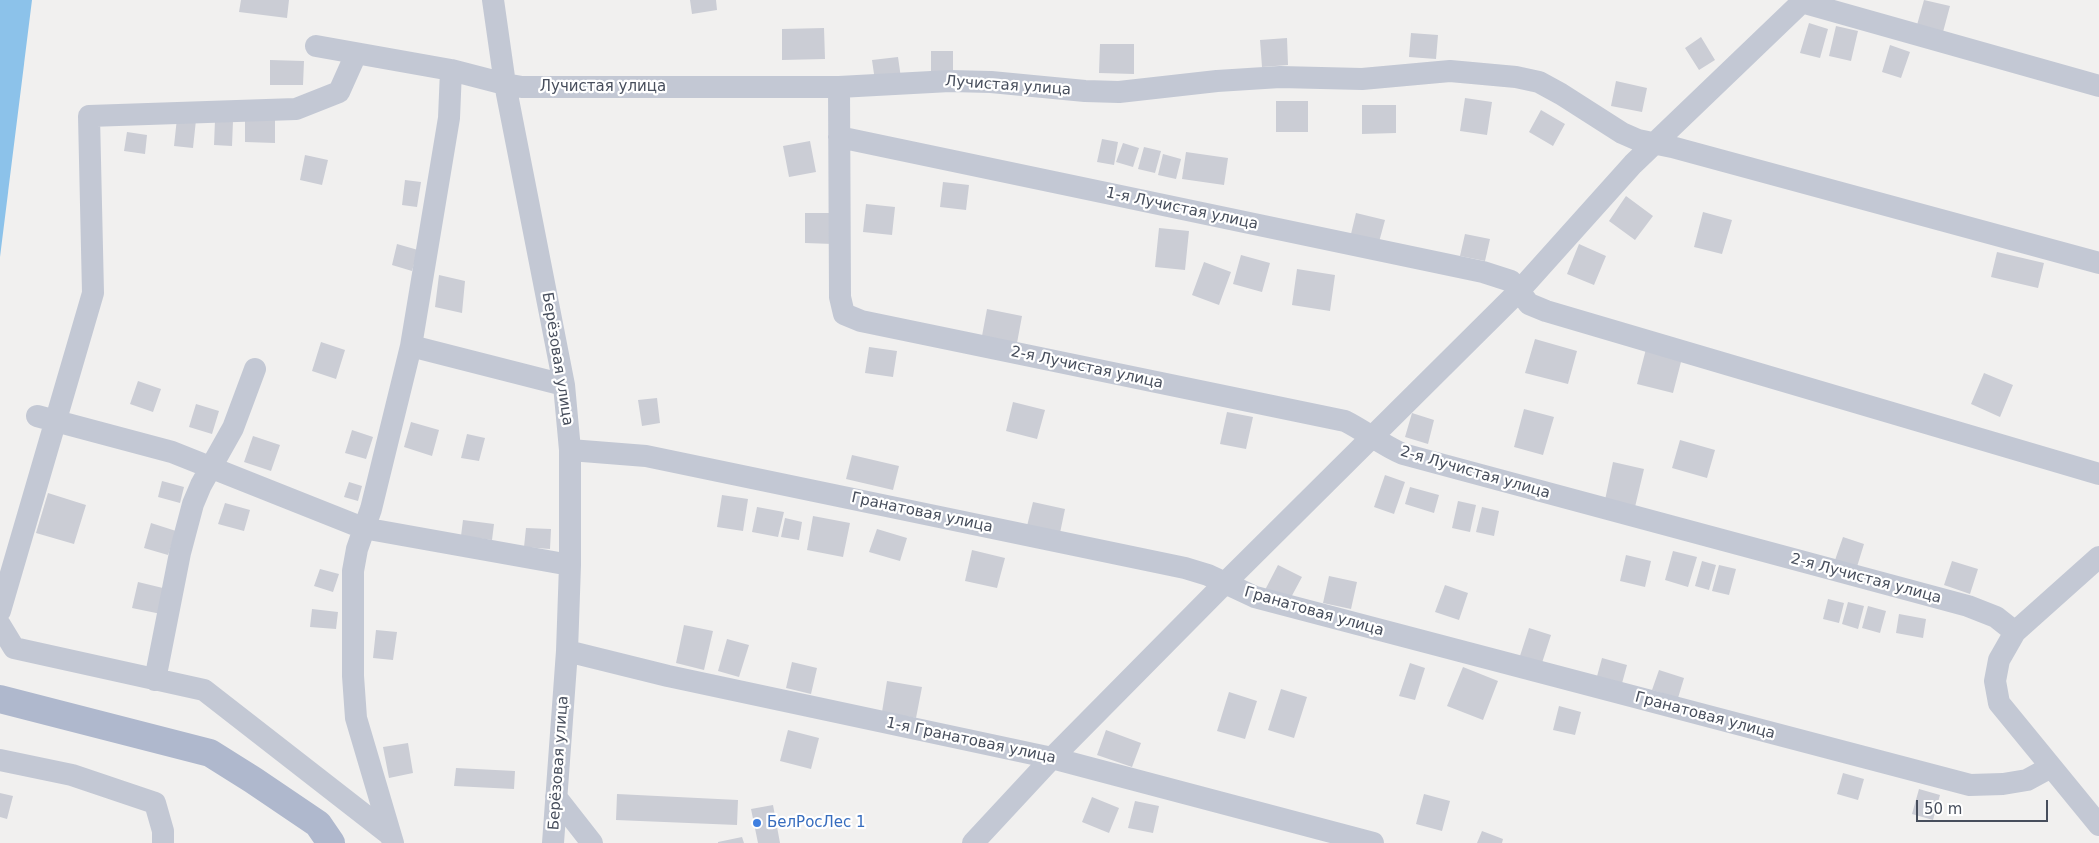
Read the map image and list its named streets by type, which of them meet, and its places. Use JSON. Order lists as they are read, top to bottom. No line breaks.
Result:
{"streets":{"street":["Лучистая улица","1-я Лучистая улица","Берёзовая улица","2-я Лучистая улица","Гранатовая улица","1-я Гранатовая улица"]},"crossings":[["Лучистая улица","Берёзовая улица"],["1-я Лучистая улица","2-я Лучистая улица"],["Берёзовая улица","Гранатовая улица"],["Берёзовая улица","1-я Гранатовая улица"]],"places":["БелРосЛес 1"],"scale_bar":"50 m"}
